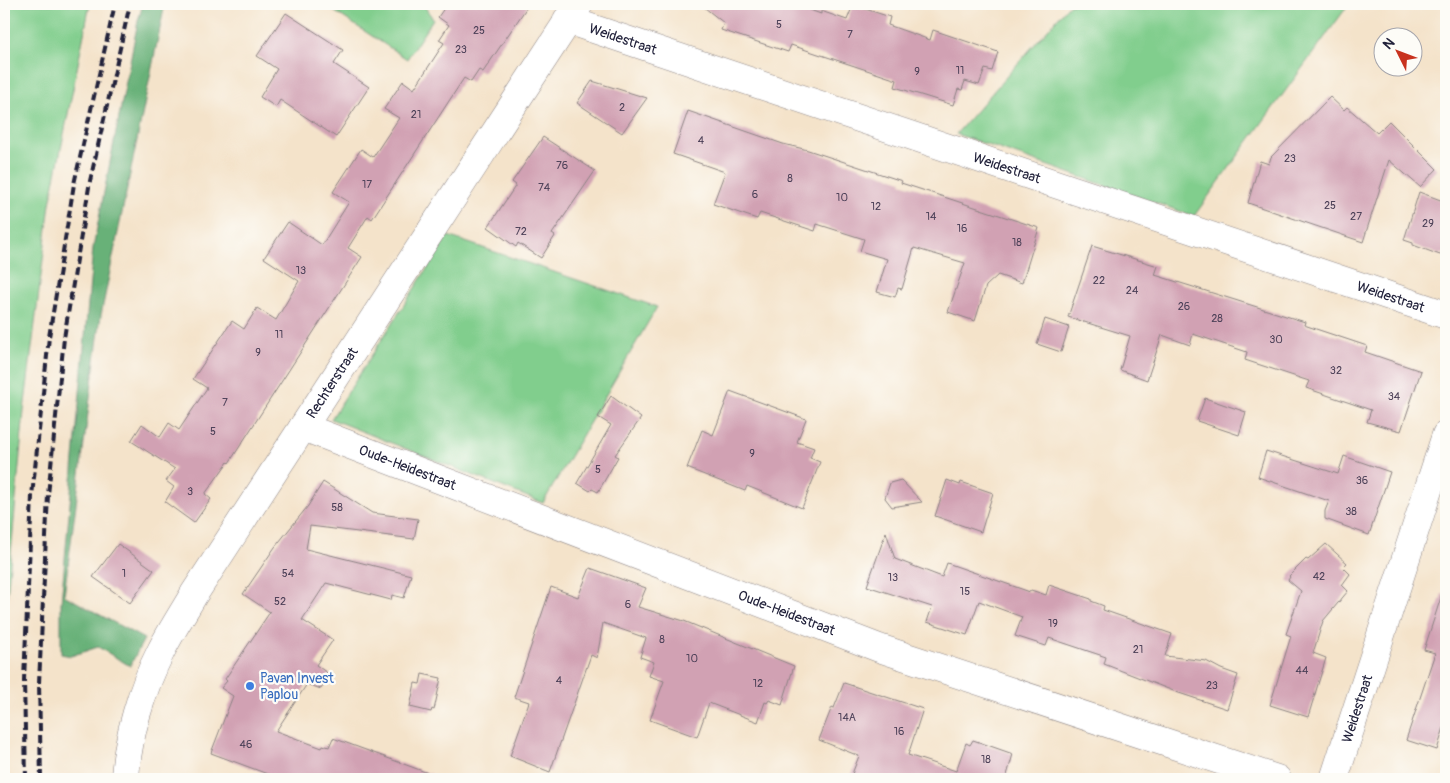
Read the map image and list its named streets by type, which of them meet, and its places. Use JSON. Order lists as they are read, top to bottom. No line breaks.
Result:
{"streets":{"street":["Weidestraat","Rechterstraat","Oude-Heidestraat"]},"crossings":[["Weidestraat","Rechterstraat"],["Rechterstraat","Oude-Heidestraat"]],"places":["Pavan Invest Paplou"],"house_numbers":["5","25","7","23","11","9","2","21","4","23","76","8","17","74","6","10","25","12","14","27","29","16","72","18","13","22","24","26","28","11","30","9","32","34","7","5","9","5","36","3","58","38","1","54","42","13","15","52","6","19","8","21","10","44","4","12","23","14A","16","46","18"],"north":"top left"}
